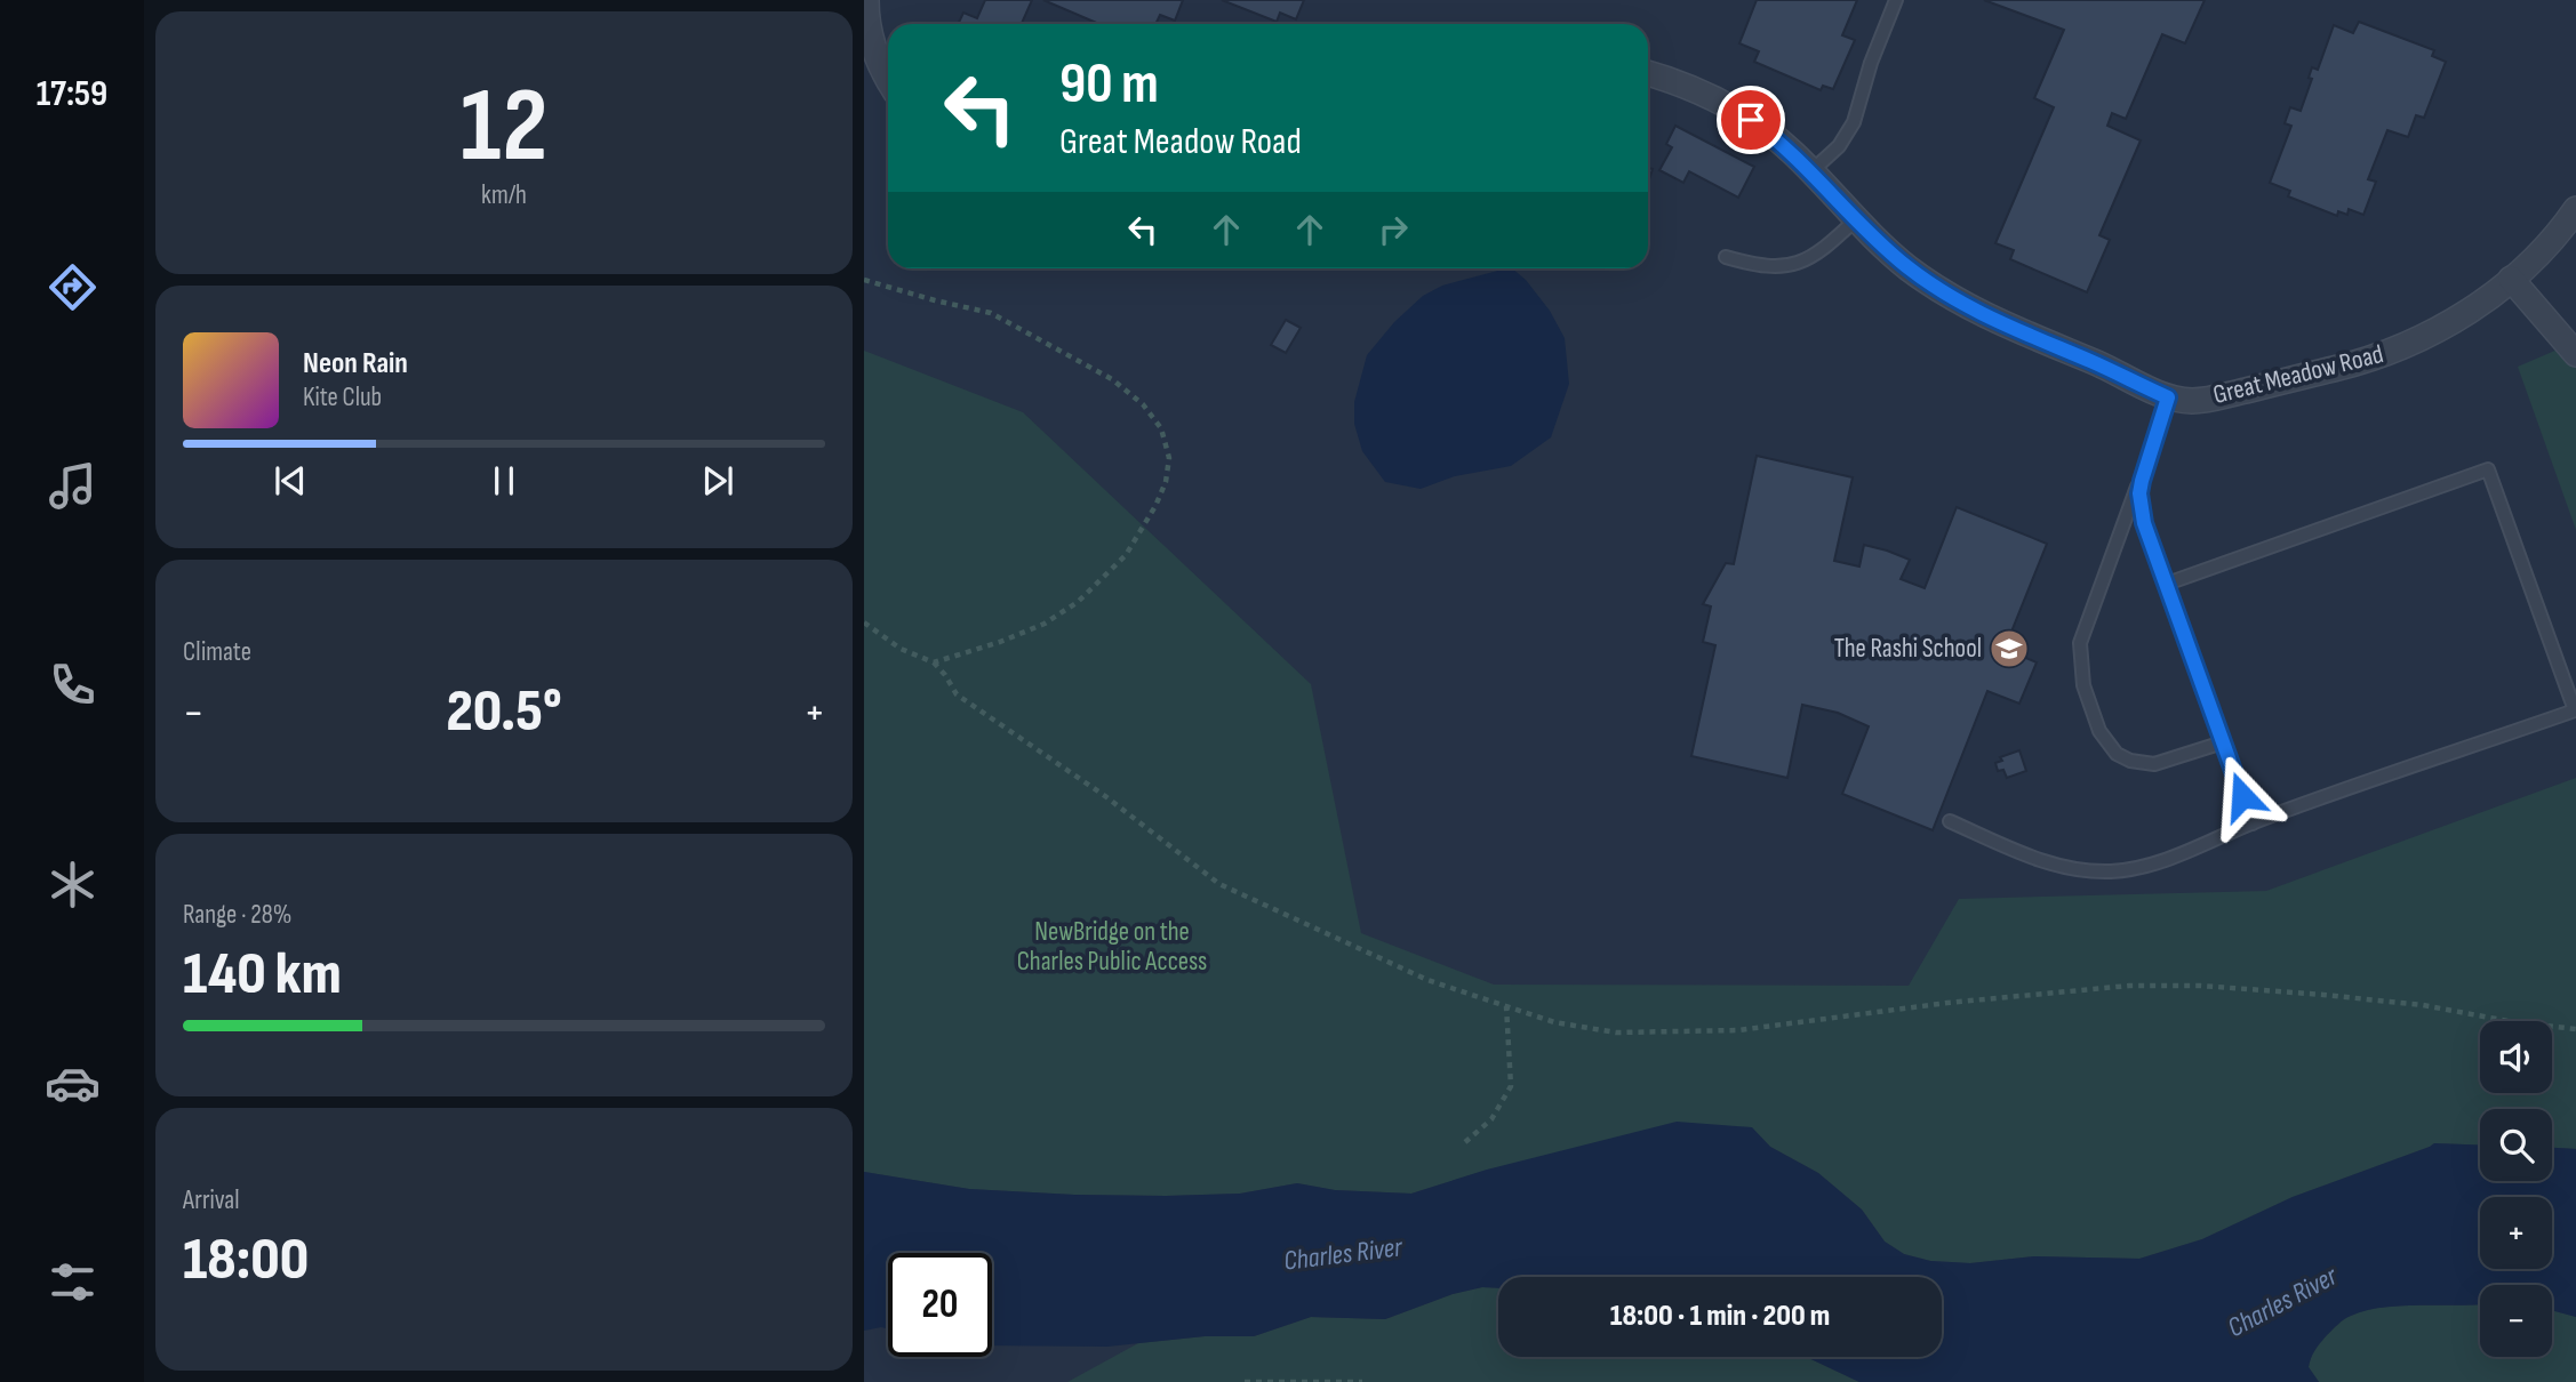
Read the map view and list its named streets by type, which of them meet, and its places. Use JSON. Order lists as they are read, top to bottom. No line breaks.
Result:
{"streets":{"street":["Great Meadow Road"]},"water":["Charles River"],"parks":["NewBridge on the Charles Public Access"],"places":{"school or university":["The Rashi School"]},"page":{"tabs":"17:59","tile":[["12","km/h"],"Climate",["Range · 28%","140 km"],["Arrival","18:00"]],"turn":["90 m","Great Meadow Road"],"song":["Neon Rain","Kite Club"],"heat":["−","20.5°","+"],"map_buttons":["+","−"],"limit":"20","trip":"18:00 · 1 min · 200 m"}}
